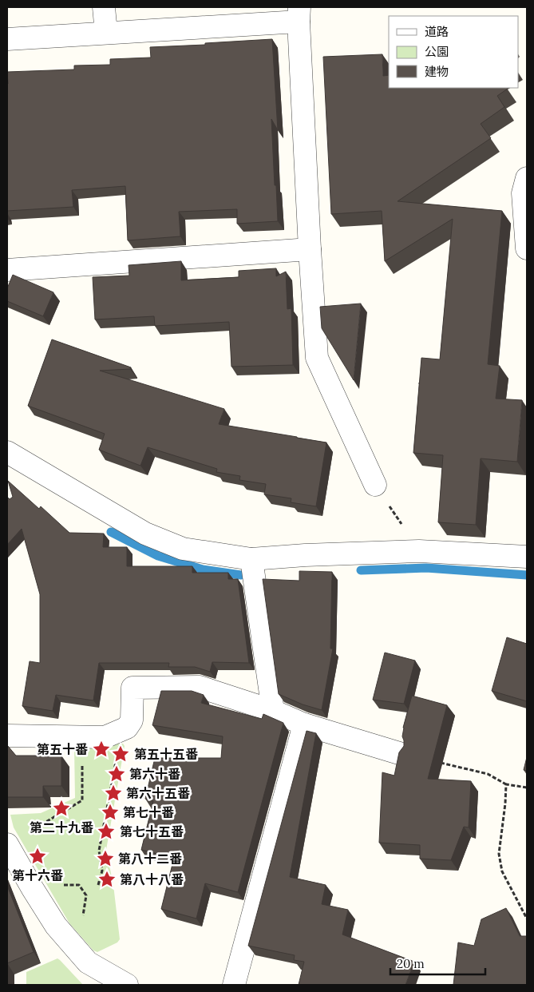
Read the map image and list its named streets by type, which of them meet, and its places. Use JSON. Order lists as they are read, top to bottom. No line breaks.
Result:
{"places":{"place":["第五十番","第五十五番","第六十番","第六十五番","第二十九番","第七十番","第七十五番","第十六番","第八十二番","第八十八番"]},"legend":["道路","公園","建物"],"scale_bar":"20 m"}
